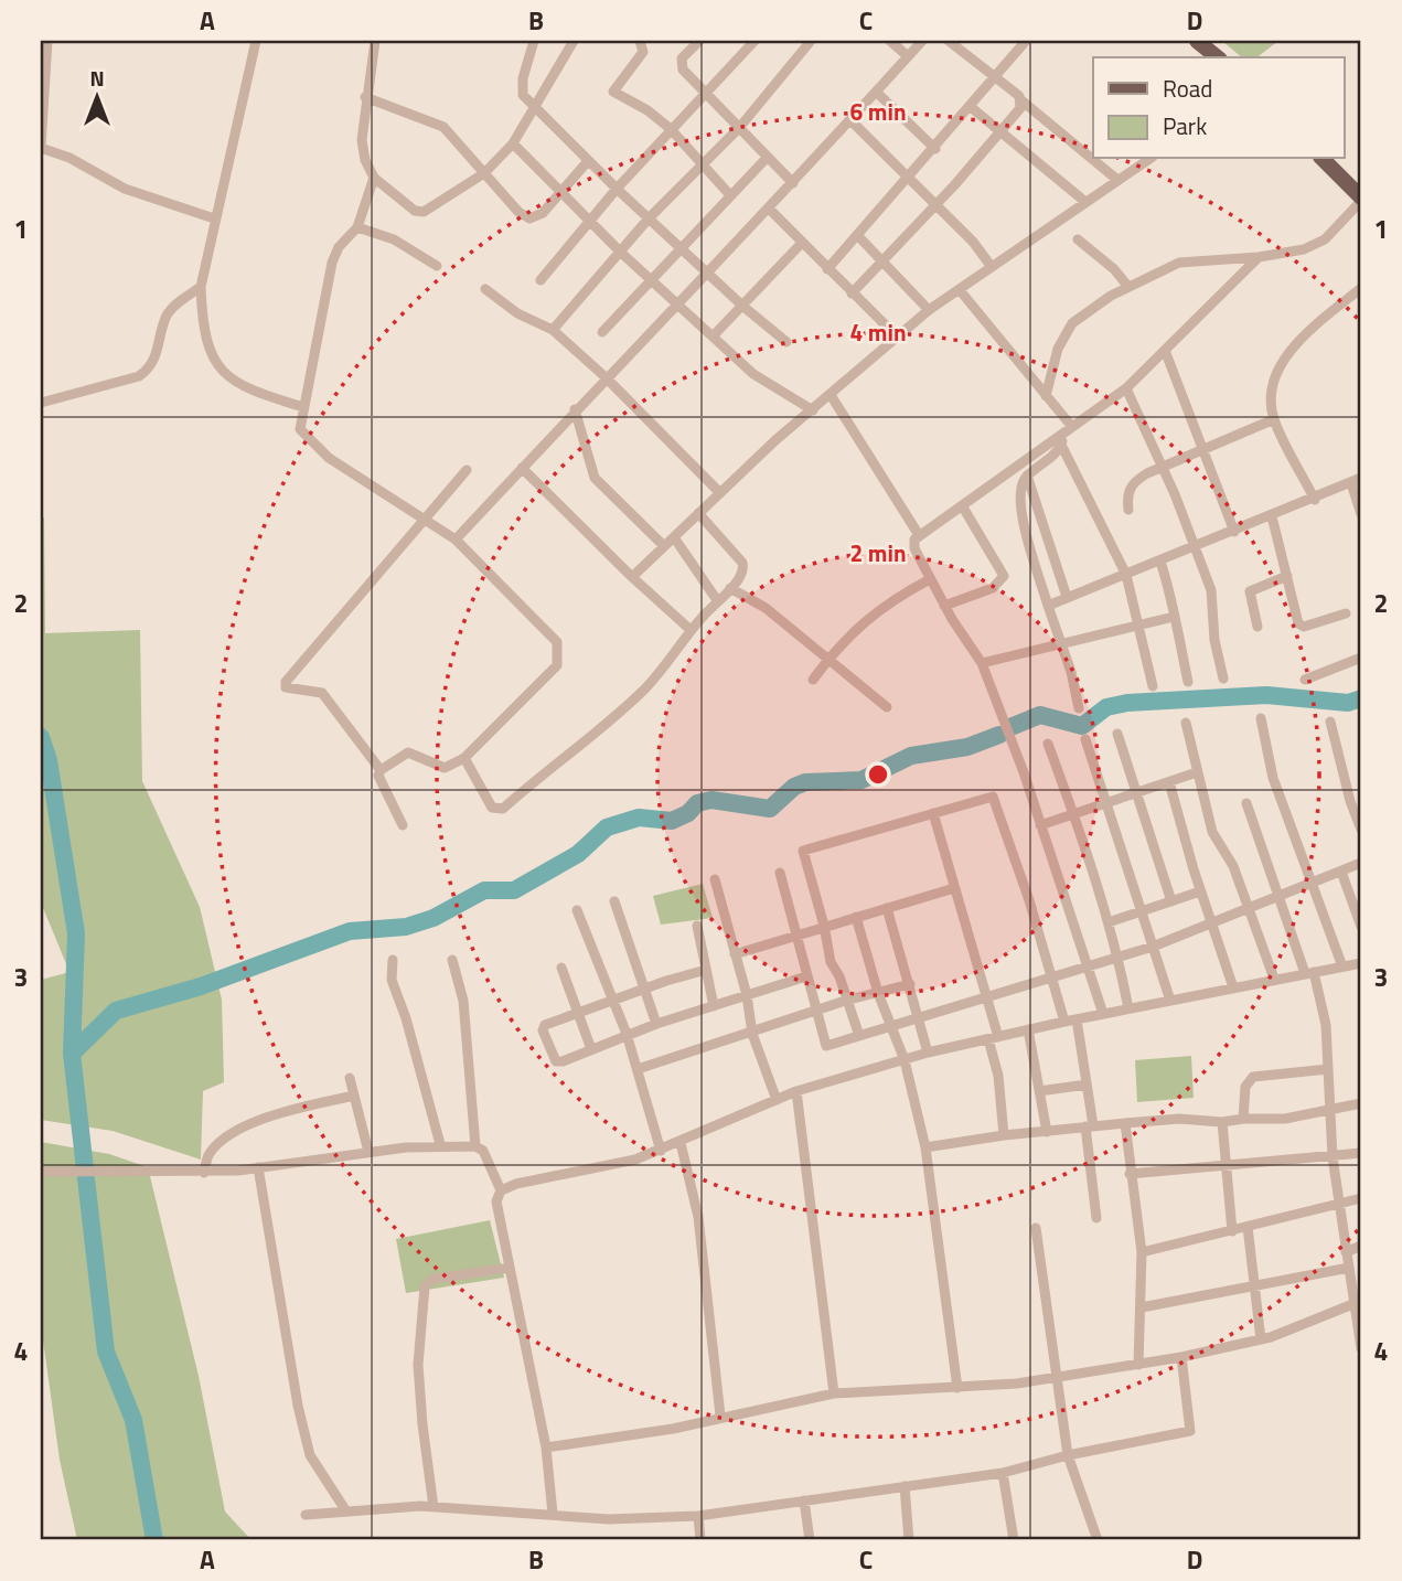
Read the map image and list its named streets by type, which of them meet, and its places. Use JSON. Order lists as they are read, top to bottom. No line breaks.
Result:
{"legend":["Road","Park"],"north":"top","grid":{"columns":["A","B","C","D"],"rows":["1","2","3","4"]},"rings":["6 min","4 min","2 min"]}
